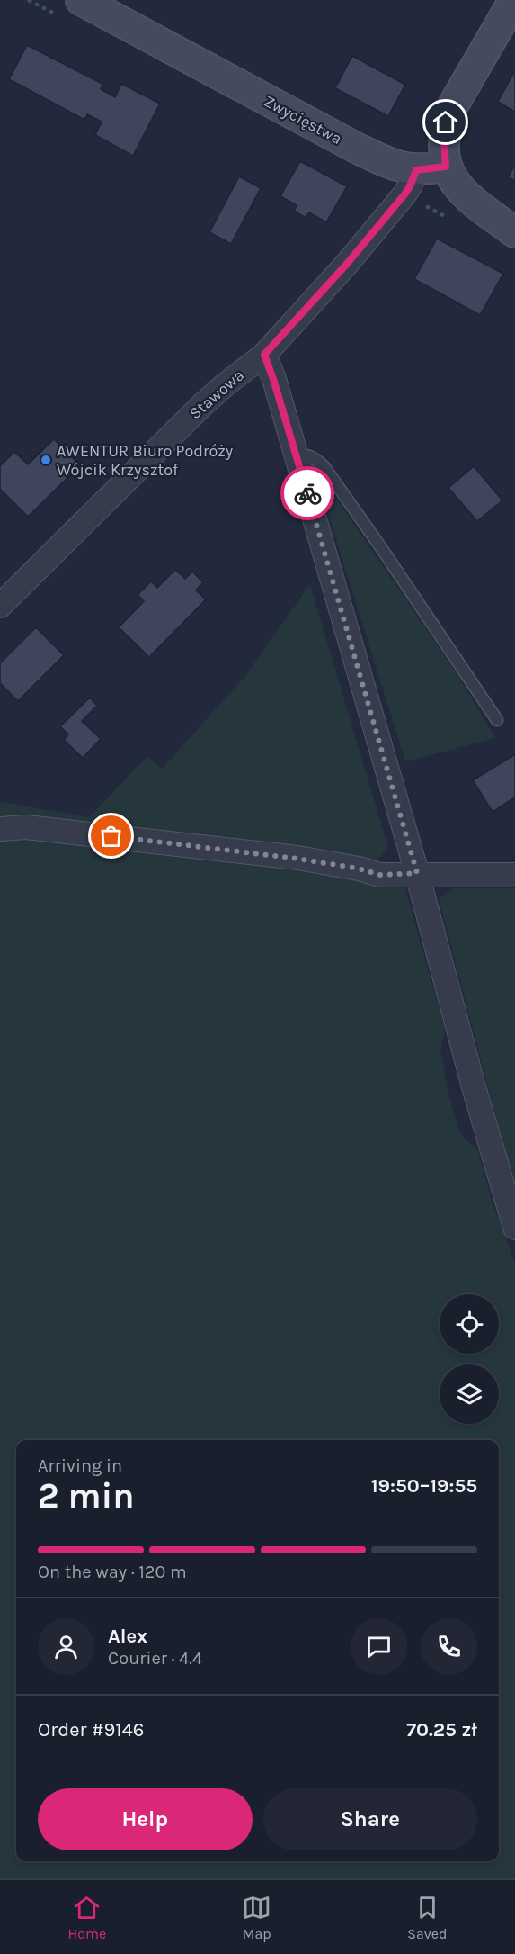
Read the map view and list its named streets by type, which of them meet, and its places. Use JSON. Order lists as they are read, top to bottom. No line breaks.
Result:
{"streets":{"main road":["Zwycięstwa"],"street":["Stawowa"]},"crossings":[["Zwycięstwa","Stawowa"]],"places":["AWENTUR Biuro Podróży Wójcik Krzysztof"],"page":{"heading":["2 min","Arriving in","19:50–19:55"],"panel":["Alex","Courier · 4.4","Order #9146","70.25 zł"],"bar":"On the way · 120 m","buttons":["Help","Share"],"tabs":["Home","Map","Saved"]}}
